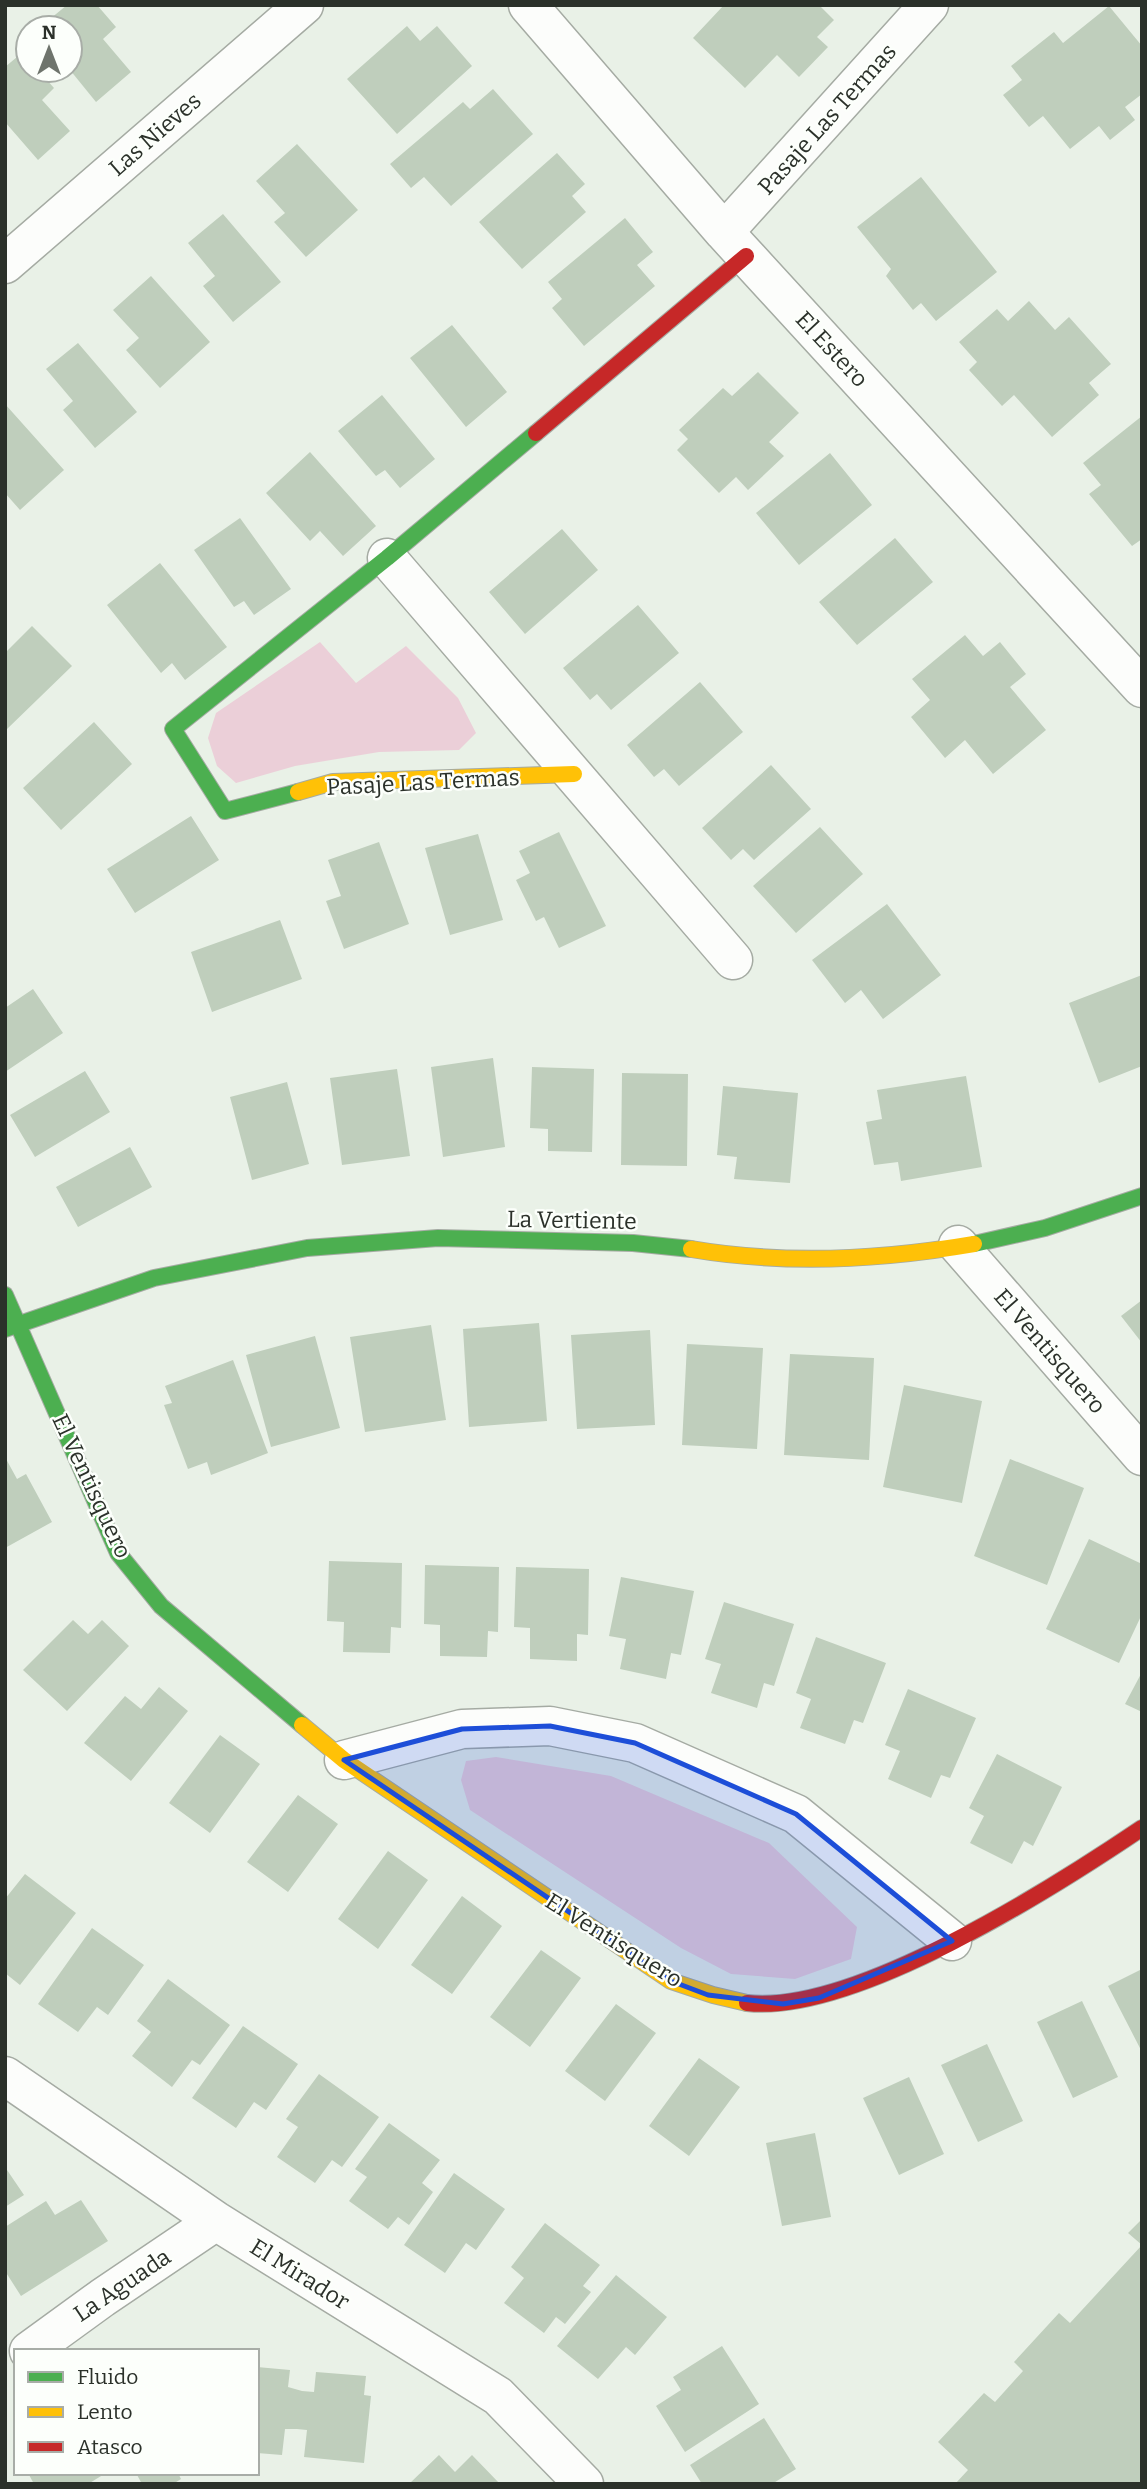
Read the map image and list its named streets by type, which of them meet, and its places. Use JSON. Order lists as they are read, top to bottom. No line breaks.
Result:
{"streets":{"street":["Pasaje Las Termas","Las Nieves","El Estero","La Vertiente","El Ventisquero","El Mirador","La Aguada"]},"crossings":[["Pasaje Las Termas","El Estero"],["La Vertiente","El Ventisquero"],["El Mirador","La Aguada"]],"legend":["Fluido","Lento","Atasco"],"north":"top"}
